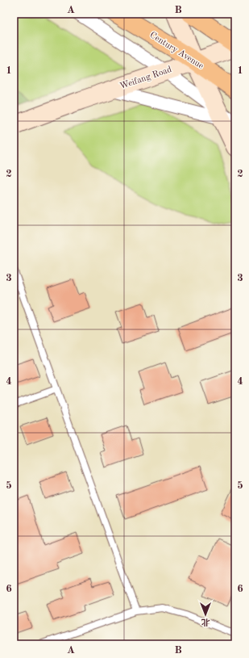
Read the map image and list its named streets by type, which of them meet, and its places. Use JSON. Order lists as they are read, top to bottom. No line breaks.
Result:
{"streets":{"main road":["Century Avenue"],"street":["Weifang Road"]},"crossings":[["Century Avenue","Weifang Road"]],"north":"bottom","grid":{"columns":["A","B"],"rows":["1","2","3","4","5","6"]}}
